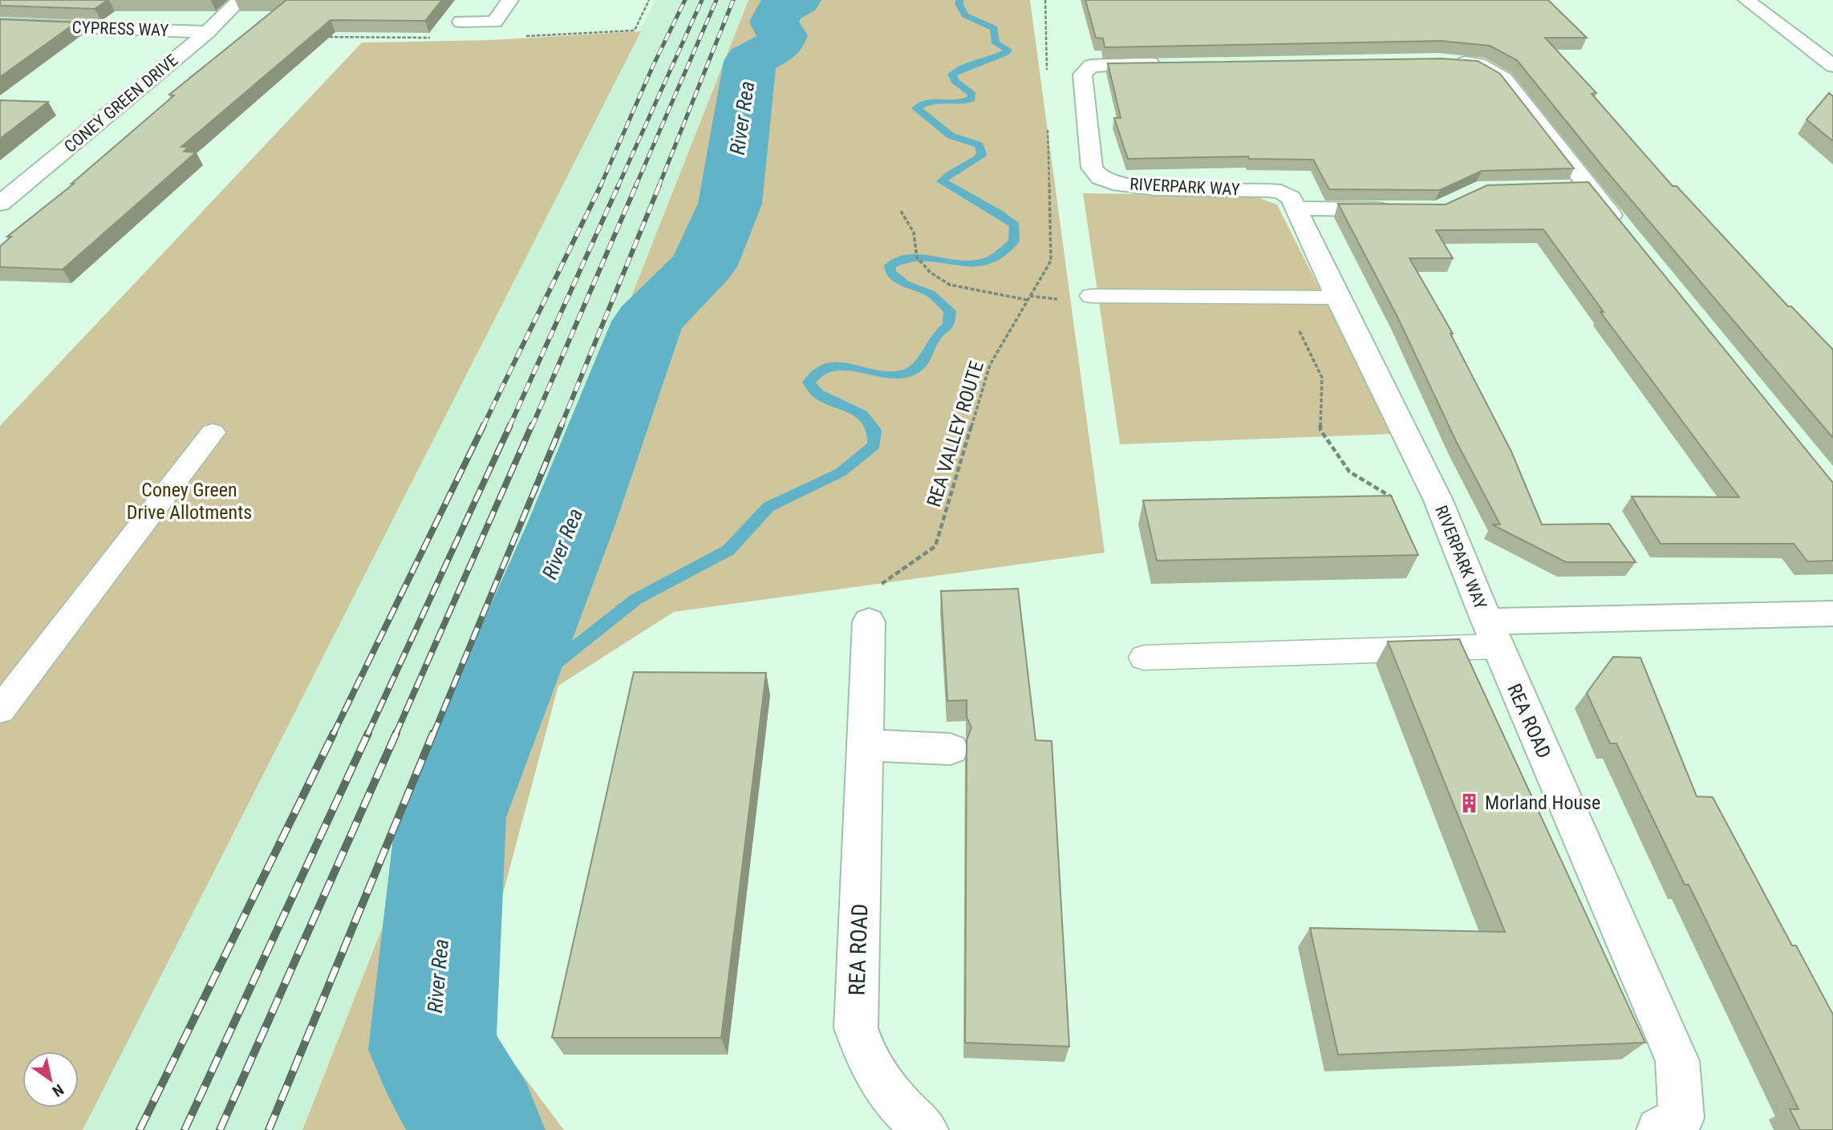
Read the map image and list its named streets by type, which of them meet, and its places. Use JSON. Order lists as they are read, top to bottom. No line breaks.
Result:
{"streets":{"street":["CYPRESS WAY","CONEY GREEN DRIVE","RIVERPARK WAY","REA ROAD"],"path":["REA VALLEY ROUTE"]},"crossings":[["CYPRESS WAY","CONEY GREEN DRIVE"],["RIVERPARK WAY","REA ROAD"],["REA VALLEY ROUTE","REA ROAD"]],"water":["River Rea"],"parks":["Coney Green Drive Allotments"],"places":{"building":["Morland House"]},"north":"bottom right"}
